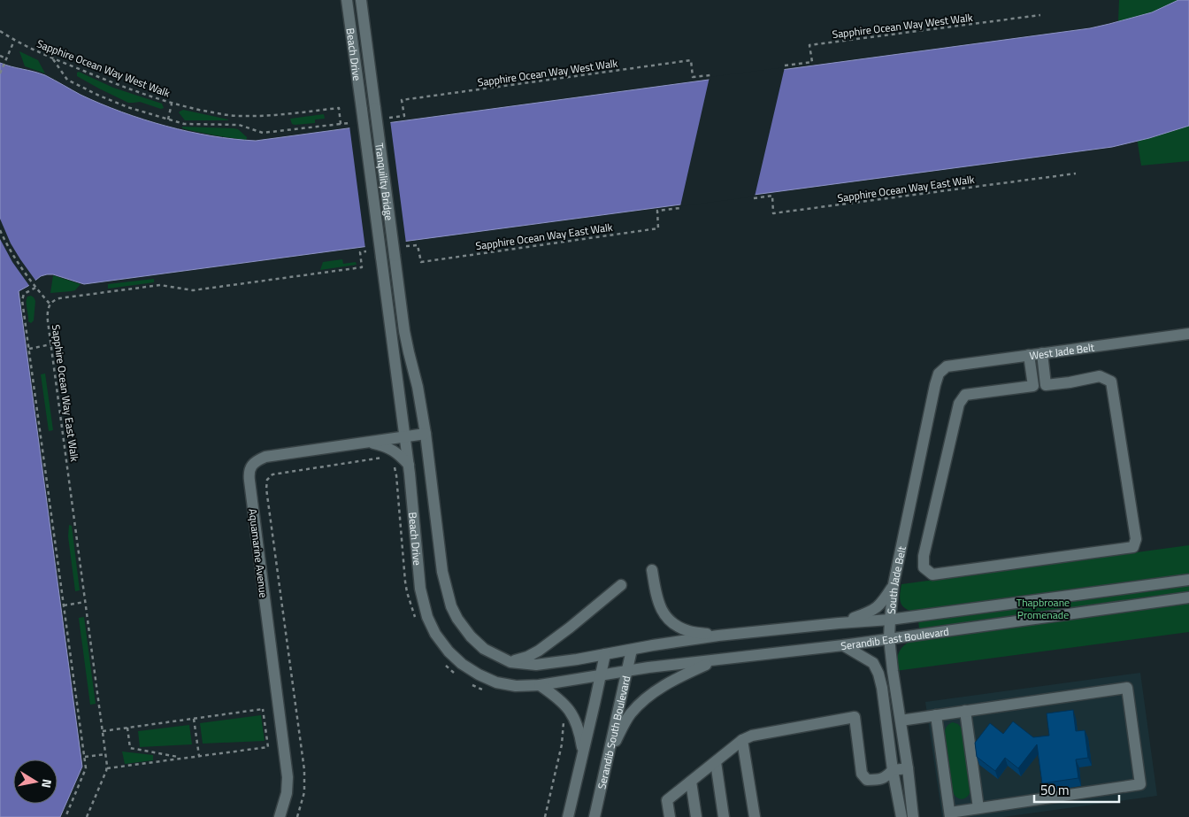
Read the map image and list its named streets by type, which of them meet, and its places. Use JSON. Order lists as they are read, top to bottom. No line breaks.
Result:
{"streets":{"street":["Beach Drive","Tranquility Bridge","West Jade Belt","Aquamarine Avenue","South Jade Belt","Serandib East Boulevard","Serandib South Boulevard"],"path":["Sapphire Ocean Way West Walk","Sapphire Ocean Way East Walk"]},"crossings":[["Beach Drive","Tranquility Bridge"],["Beach Drive","Aquamarine Avenue"],["Beach Drive","Serandib East Boulevard"],["West Jade Belt","South Jade Belt"],["South Jade Belt","Serandib East Boulevard"],["Serandib East Boulevard","Serandib South Boulevard"]],"parks":["Thapbroane Promenade"],"scale_bar":"50 m","north":"right"}
